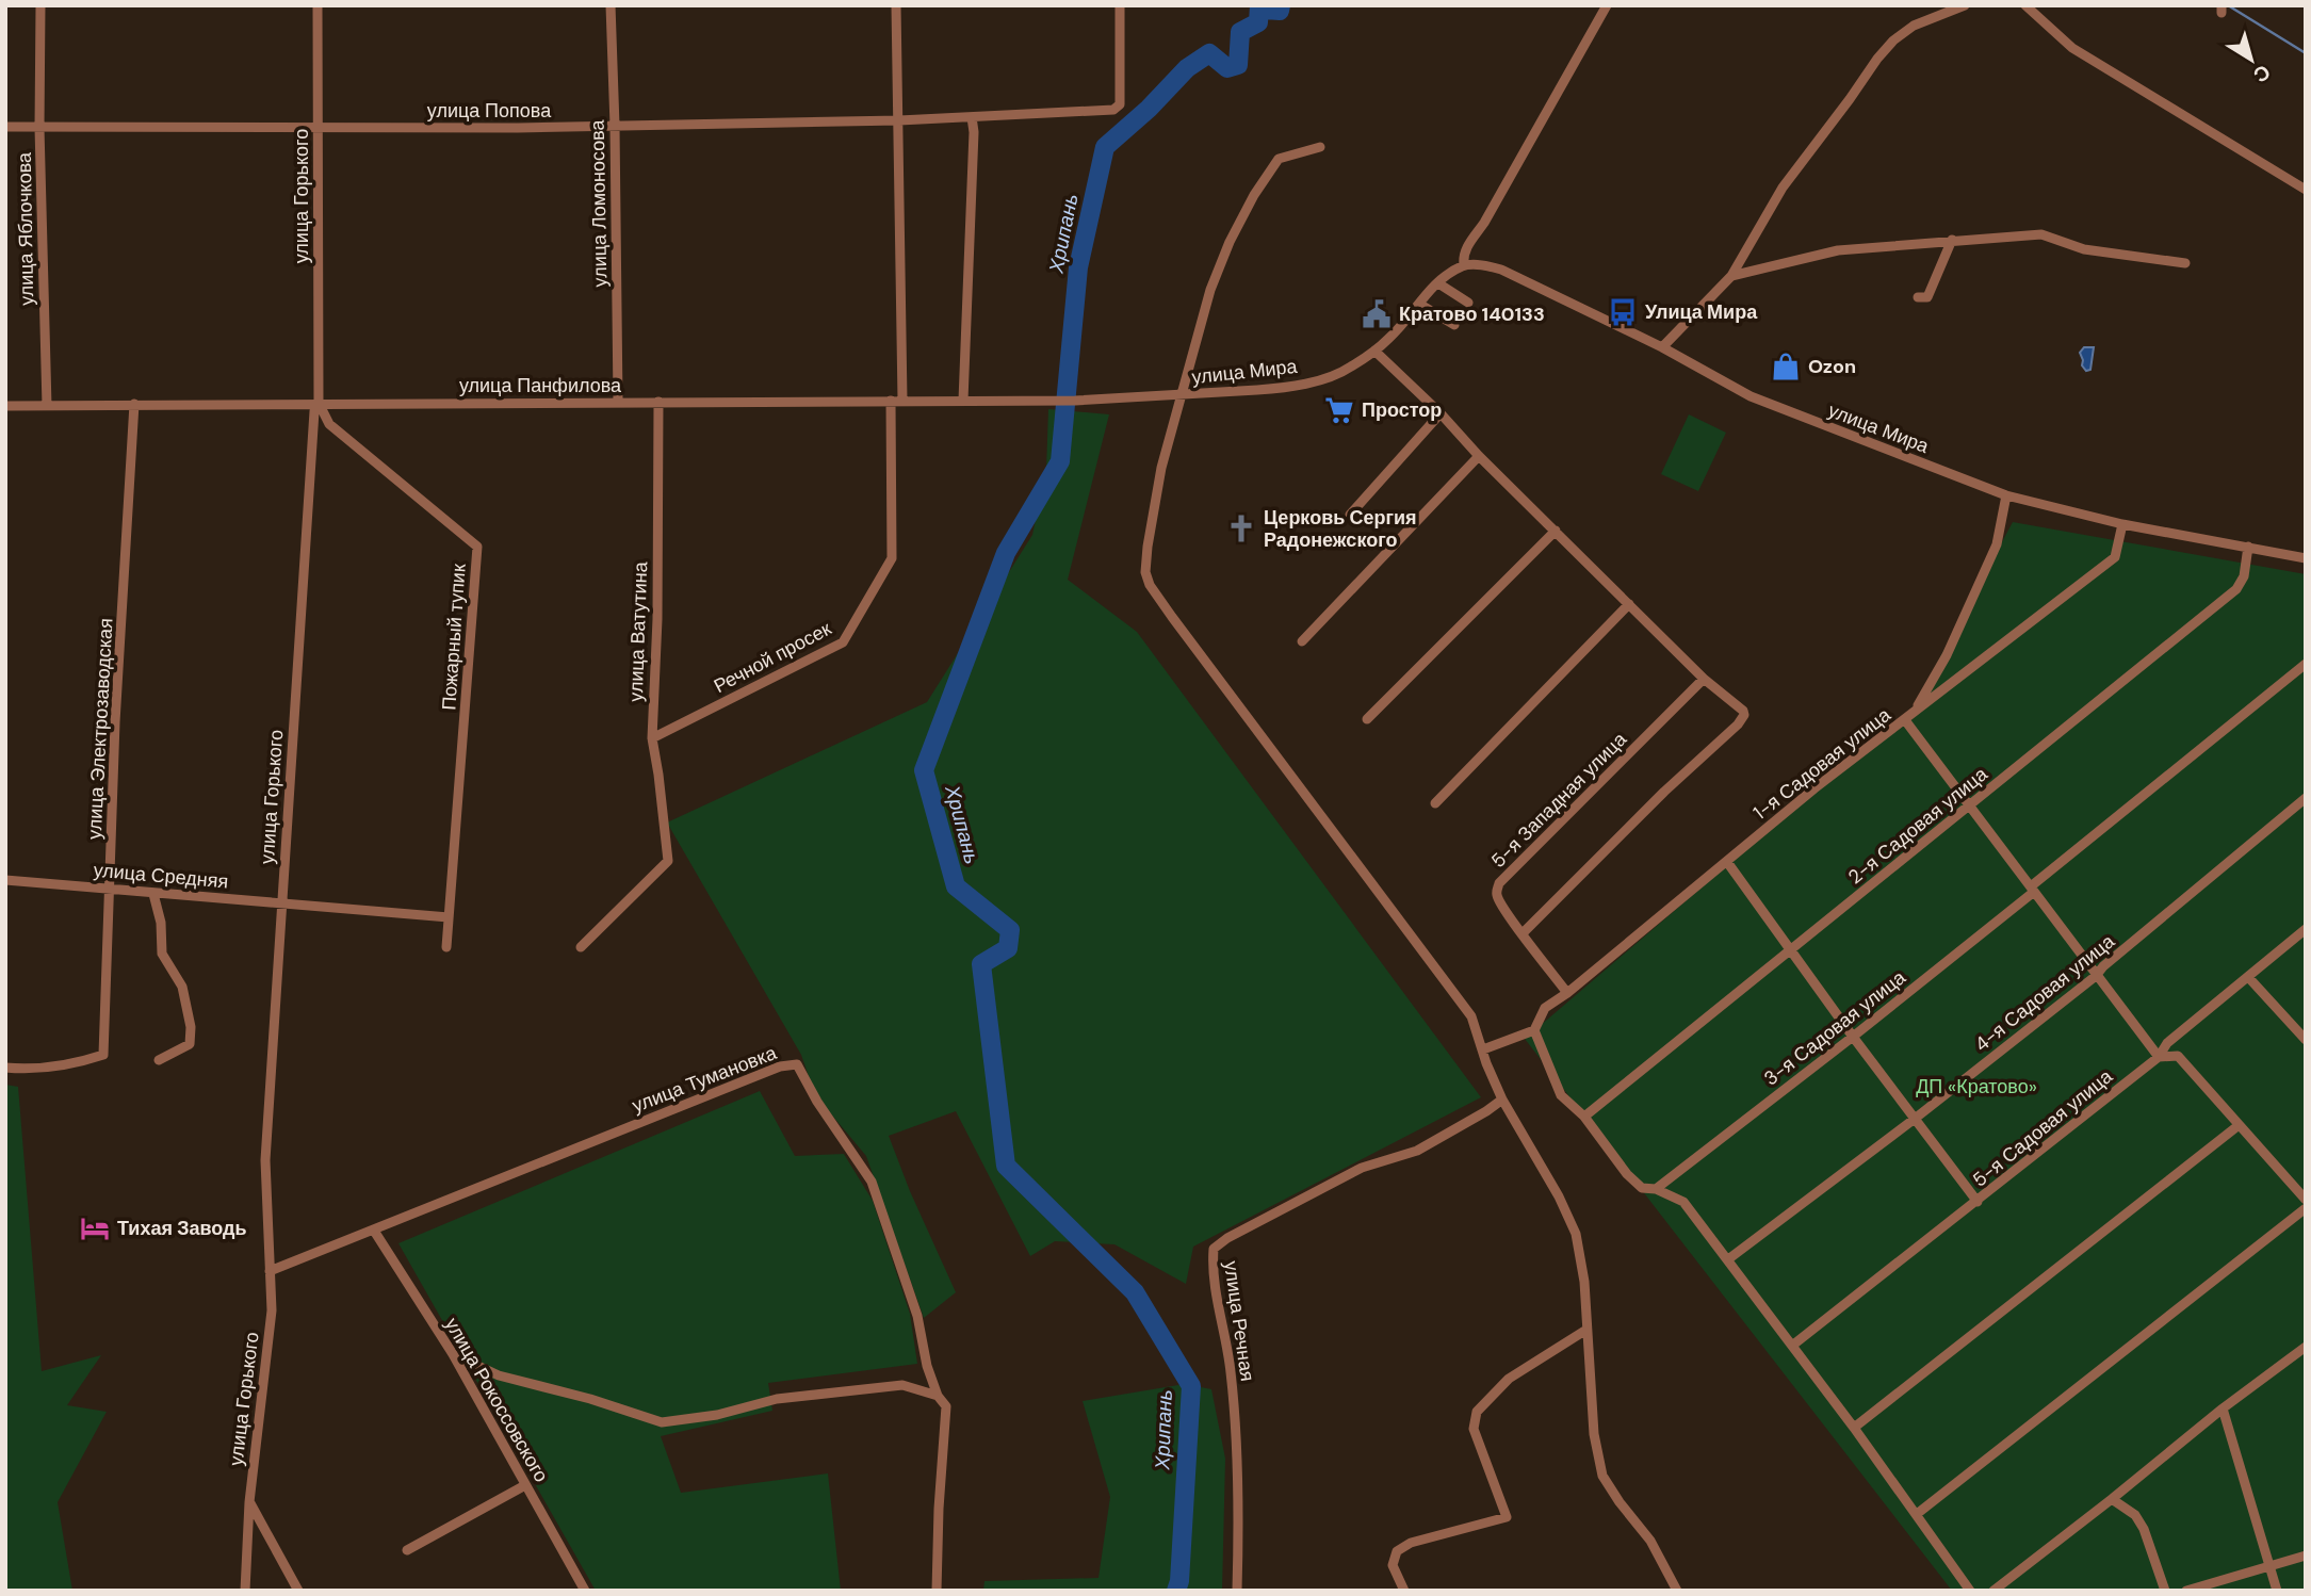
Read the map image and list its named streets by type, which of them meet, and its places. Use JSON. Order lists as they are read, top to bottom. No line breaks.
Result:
{"streets":{"street":["улица Попова","улица Горького","улица Ломоносова","улица Яблочкова","улица Мира","улица Панфилова","улица Ватутина","Пожарный тупик","Речной просек","улица Электрозаводская","1-я Садовая улица","5-я Западная улица","2-я Садовая улица","улица Средняя","4-я Садовая улица","3-я Садовая улица","улица Тумановка","5-я Садовая улица","улица Речная","улица Рокоссовского"]},"crossings":[["улица Попова","улица Горького"],["улица Попова","улица Ломоносова"],["улица Попова","улица Яблочкова"],["улица Горького","улица Панфилова"],["улица Горького","Пожарный тупик"],["улица Горького","улица Средняя"],["улица Горького","улица Тумановка"],["улица Ломоносова","улица Панфилова"],["улица Яблочкова","улица Панфилова"],["улица Мира","улица Панфилова"],["улица Мира","1-я Садовая улица"],["улица Мира","2-я Садовая улица"],["улица Панфилова","улица Ватутина"],["улица Панфилова","Пожарный тупик"],["улица Панфилова","Речной просек"],["улица Панфилова","улица Электрозаводская"],["улица Ватутина","Речной просек"],["Пожарный тупик","улица Средняя"],["улица Электрозаводская","улица Средняя"],["1-я Садовая улица","5-я Западная улица"],["улица Тумановка","улица Рокоссовского"]],"water":["Хрипань"],"parks":["ДП «Кратово»"],"places":{"bus stop":["Улица Мира"],"public building":["Кратово 140133"],"shop":["Ozon"],"supermarket":["Простор"],"church":["Церковь Сергия Радонежского"],"hotel":["Тихая Заводь"]},"north":"bottom right"}
